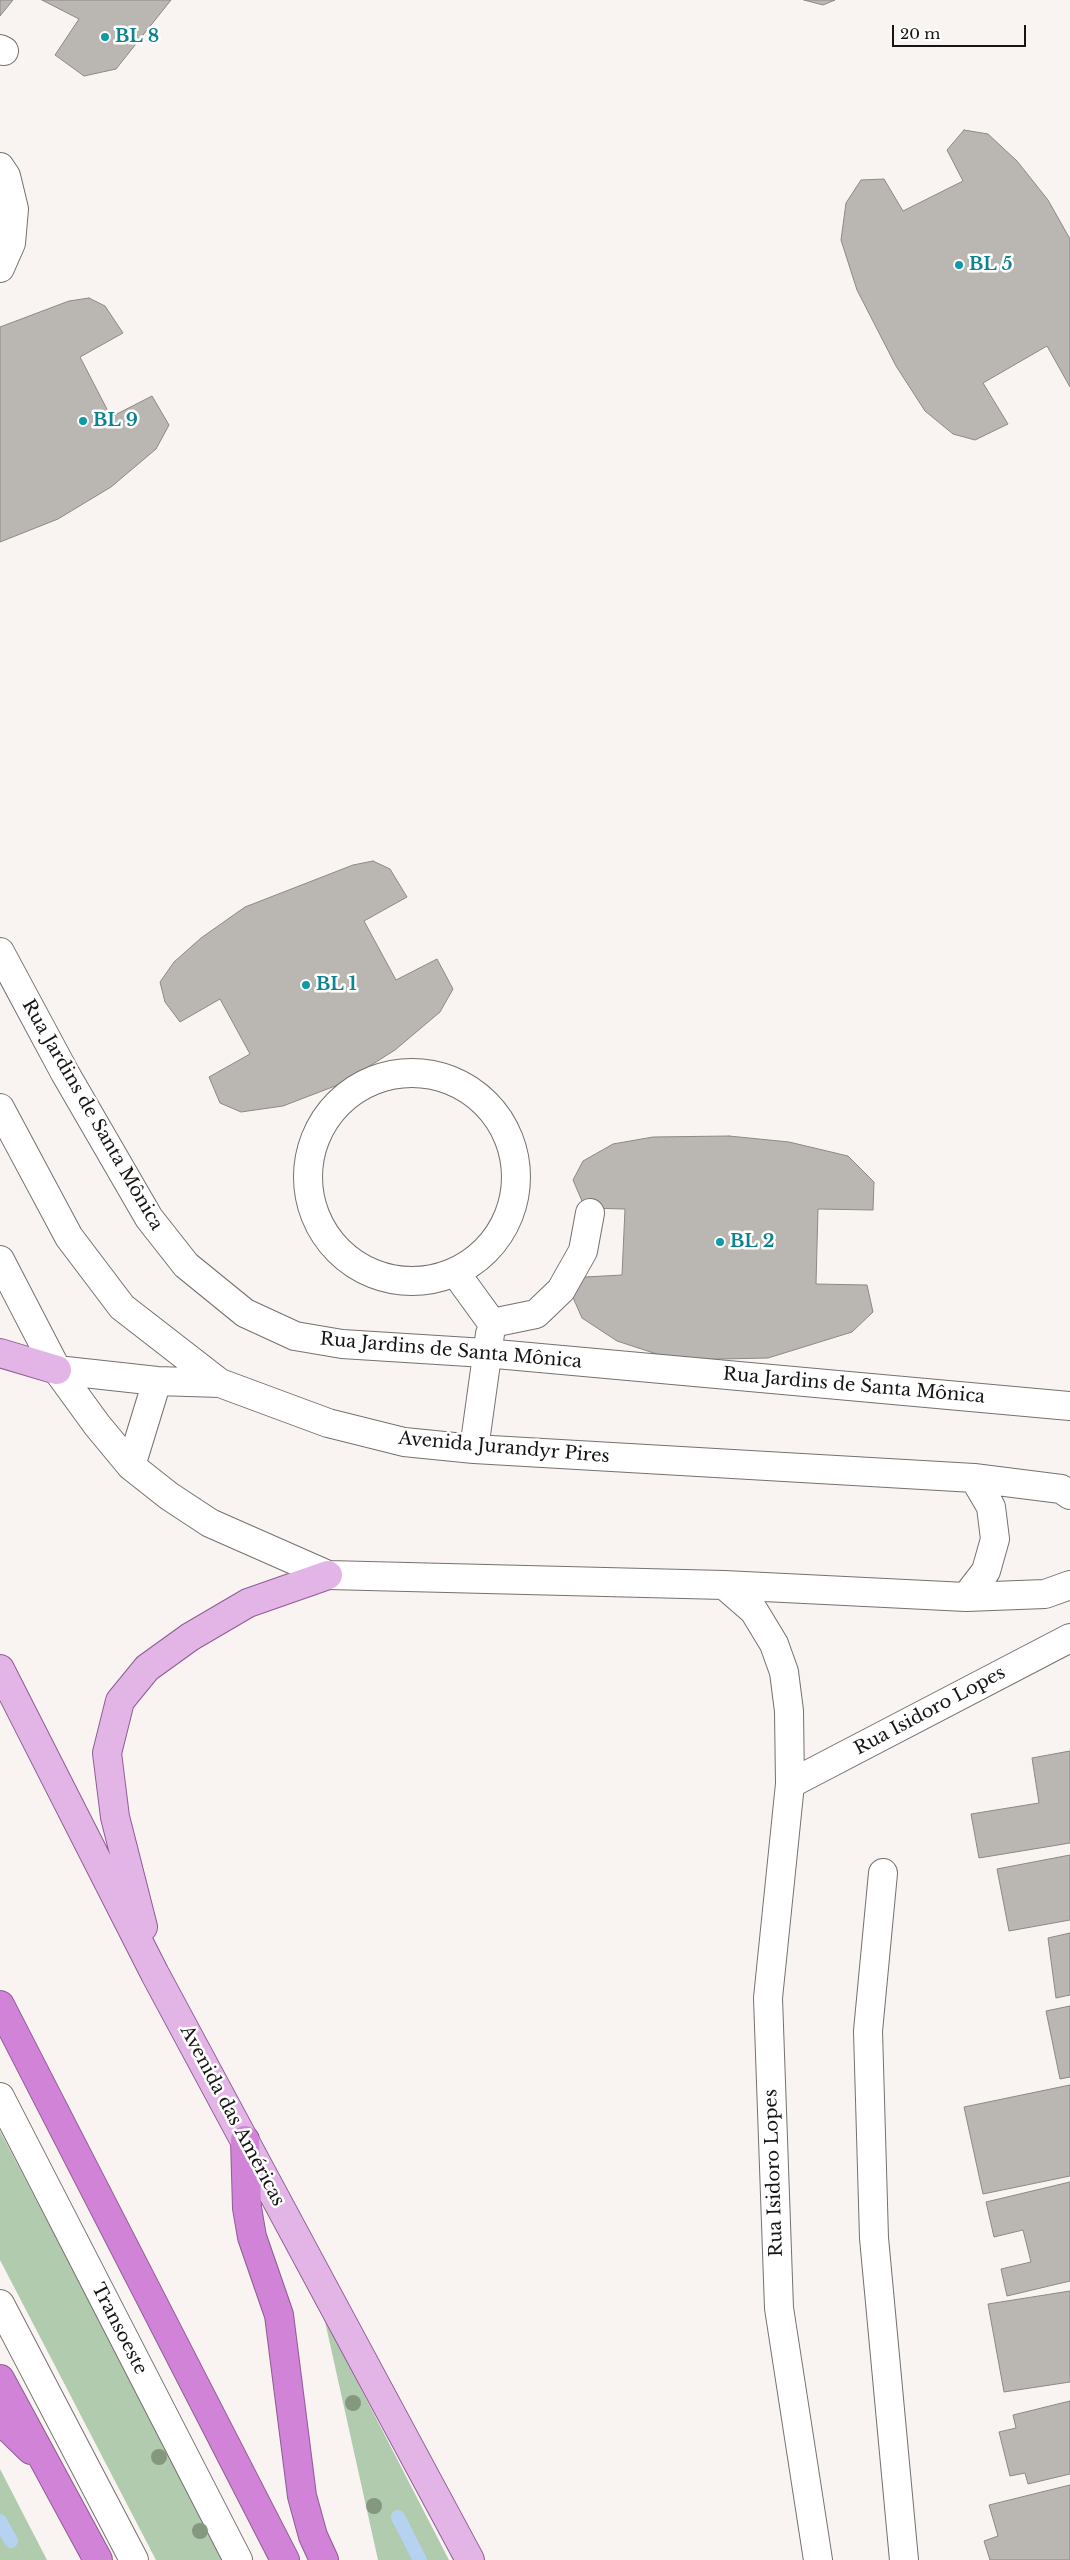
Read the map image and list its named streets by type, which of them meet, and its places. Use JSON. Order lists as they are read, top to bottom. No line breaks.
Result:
{"streets":{"main road":["Avenida das Américas"],"street":["Rua Jardins de Santa Mônica","Avenida Jurandyr Pires","Rua Isidoro Lopes","Transoeste"]},"places":["BL 8","BL 5","BL 9","BL 1","BL 2"],"scale_bar":"20 m"}
